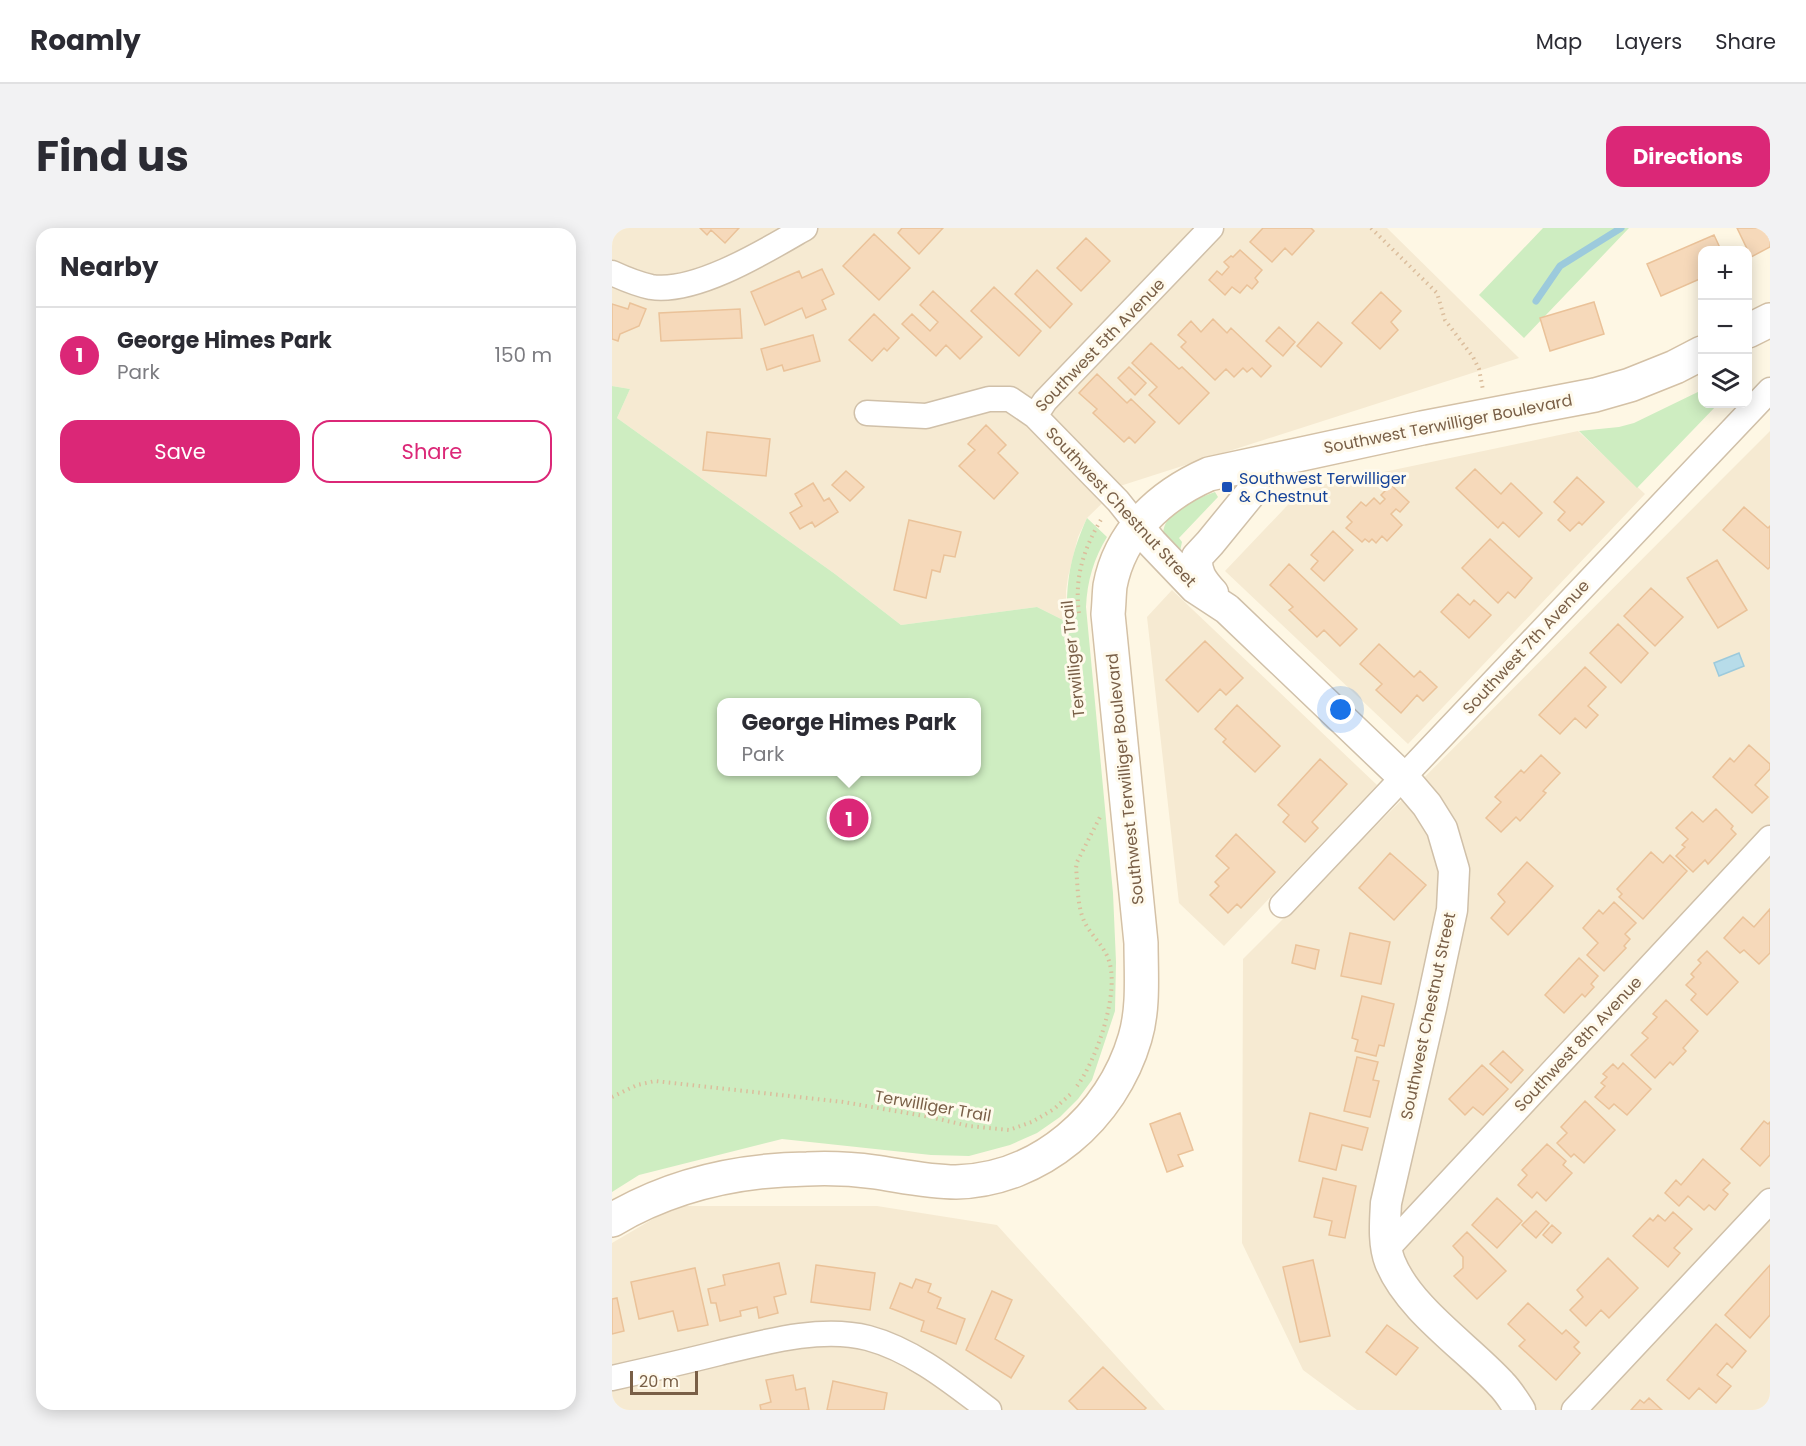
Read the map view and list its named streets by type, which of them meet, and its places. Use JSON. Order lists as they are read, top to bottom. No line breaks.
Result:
{"streets":{"main road":["Southwest Terwilliger Boulevard"],"street":["Southwest 5th Avenue","Southwest Chestnut Street","Southwest 7th Avenue","Southwest 8th Avenue"],"path":["Terwilliger Trail"]},"crossings":[["Southwest 5th Avenue","Southwest Chestnut Street"],["Southwest Terwilliger Boulevard","Southwest Chestnut Street"],["Southwest Chestnut Street","Southwest 7th Avenue"],["Southwest Chestnut Street","Southwest 8th Avenue"]],"places":{"transit":["Southwest Terwilliger & Chestnut"]},"scale_bar":"20 m","page":{"header":"Roamly","nav":["Map","Layers","Share"],"title":"Find us","buttons":["Directions",["Save","Share"]],"heading":"Nearby","map_buttons":["+","−"],"list":[{"mark":"1","name":"George Himes Park","note":"Park","value":"150 m"}],"popup":["George Himes Park","Park"],"pins":"1","scale":"20 m"}}
